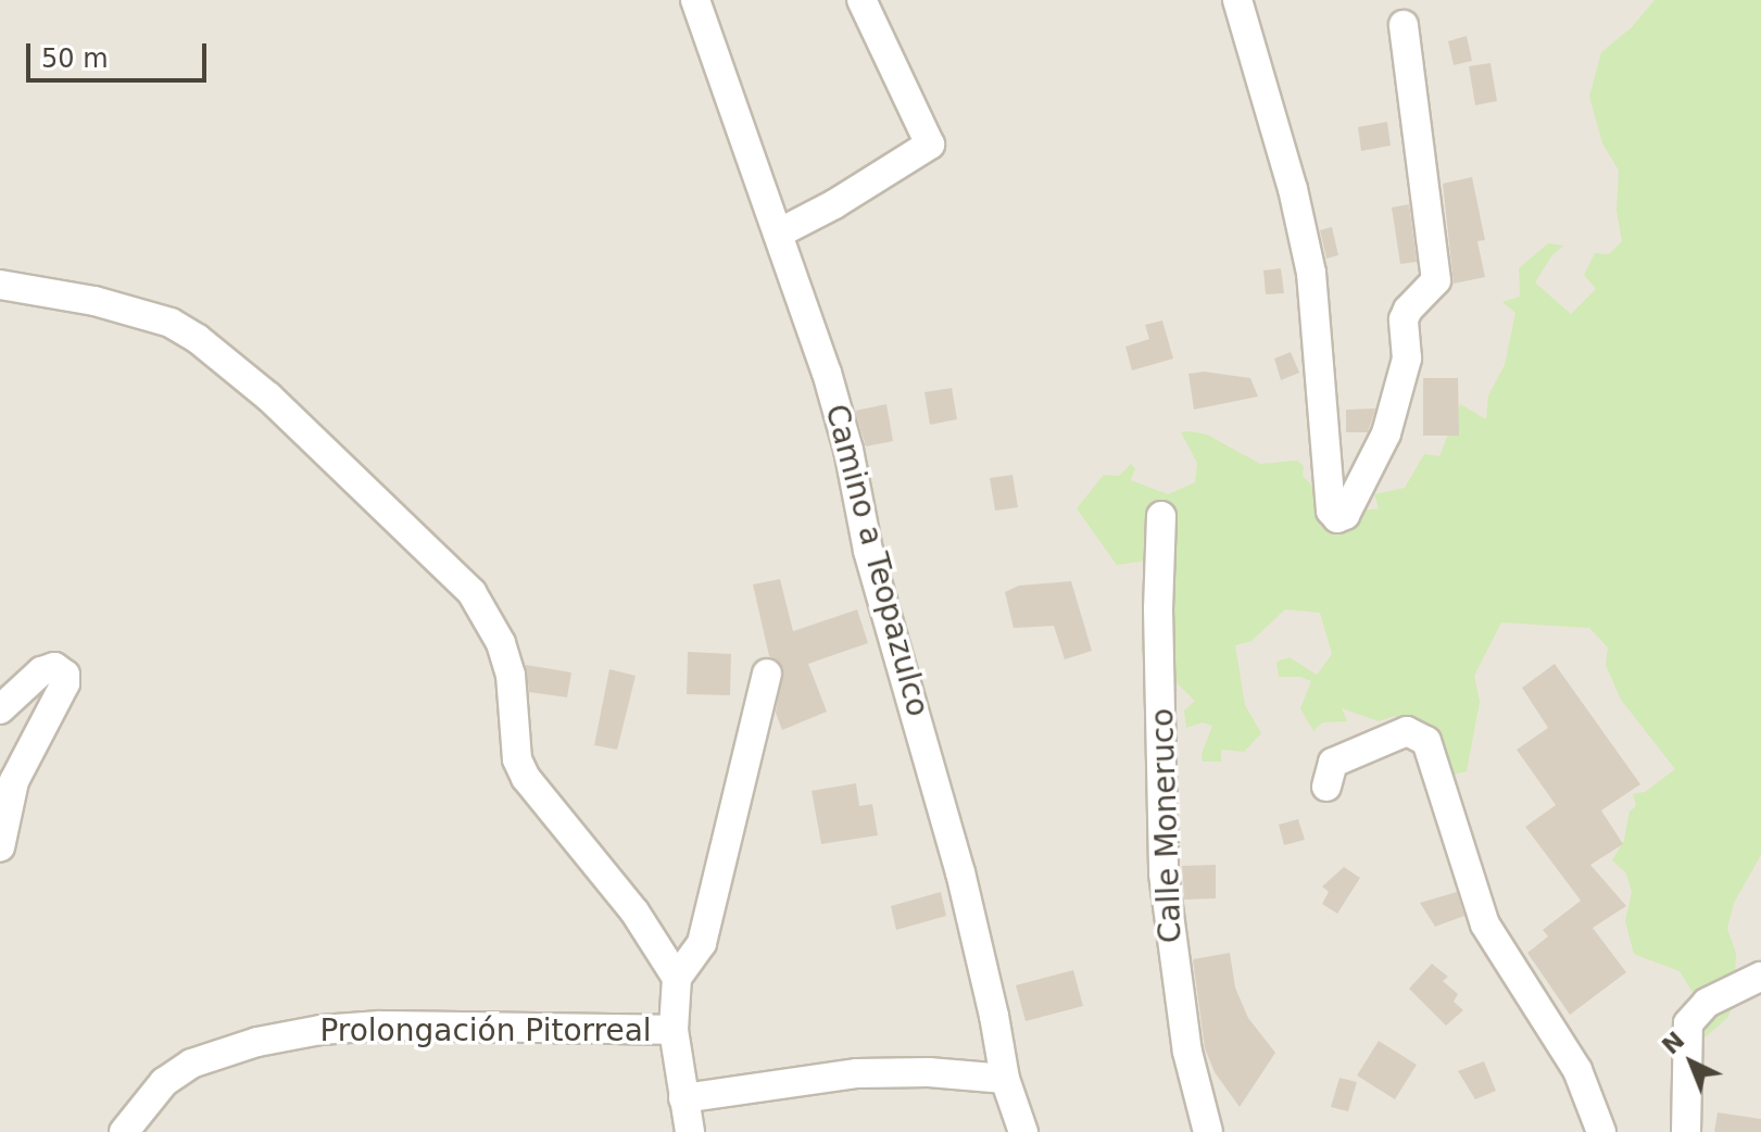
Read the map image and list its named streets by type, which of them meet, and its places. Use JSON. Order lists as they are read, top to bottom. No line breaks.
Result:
{"streets":{"street":["Camino a Teopazulco","Calle Moneruco","Prolongación Pitorreal"]},"scale_bar":"50 m","north":"top left"}
